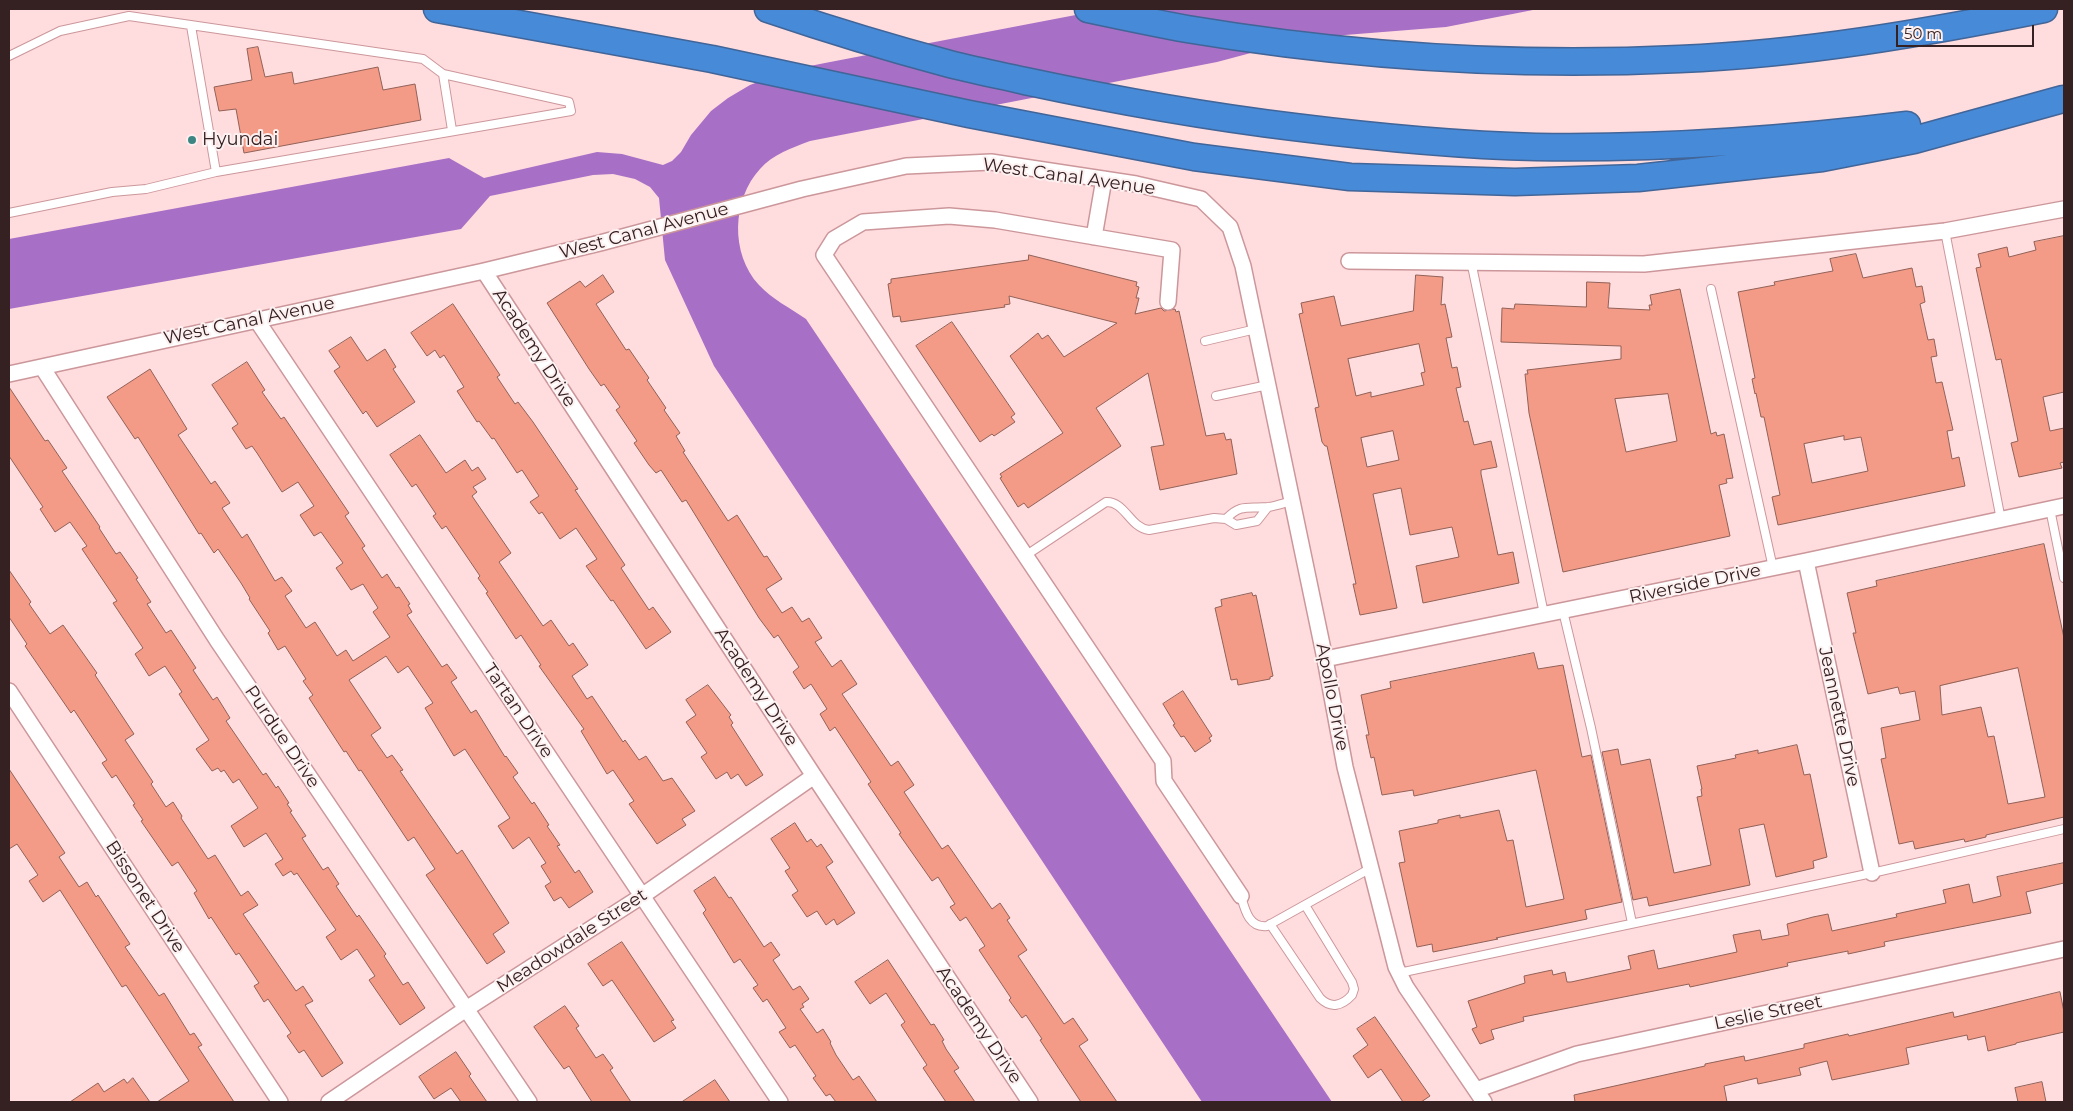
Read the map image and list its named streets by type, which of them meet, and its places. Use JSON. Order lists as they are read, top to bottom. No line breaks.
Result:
{"streets":{"street":["West Canal Avenue","Academy Drive","Riverside Drive","Apollo Drive","Tartan Drive","Jeannette Drive","Purdue Drive","Bissonet Drive","Meadowdale Street","Leslie Street"]},"crossings":[["West Canal Avenue","Academy Drive"],["West Canal Avenue","Apollo Drive"],["West Canal Avenue","Tartan Drive"],["West Canal Avenue","Purdue Drive"],["Academy Drive","Meadowdale Street"],["Riverside Drive","Apollo Drive"],["Riverside Drive","Jeannette Drive"],["Apollo Drive","Leslie Street"],["Tartan Drive","Meadowdale Street"],["Purdue Drive","Meadowdale Street"]],"places":["Hyundai"],"scale_bar":"50 m"}
